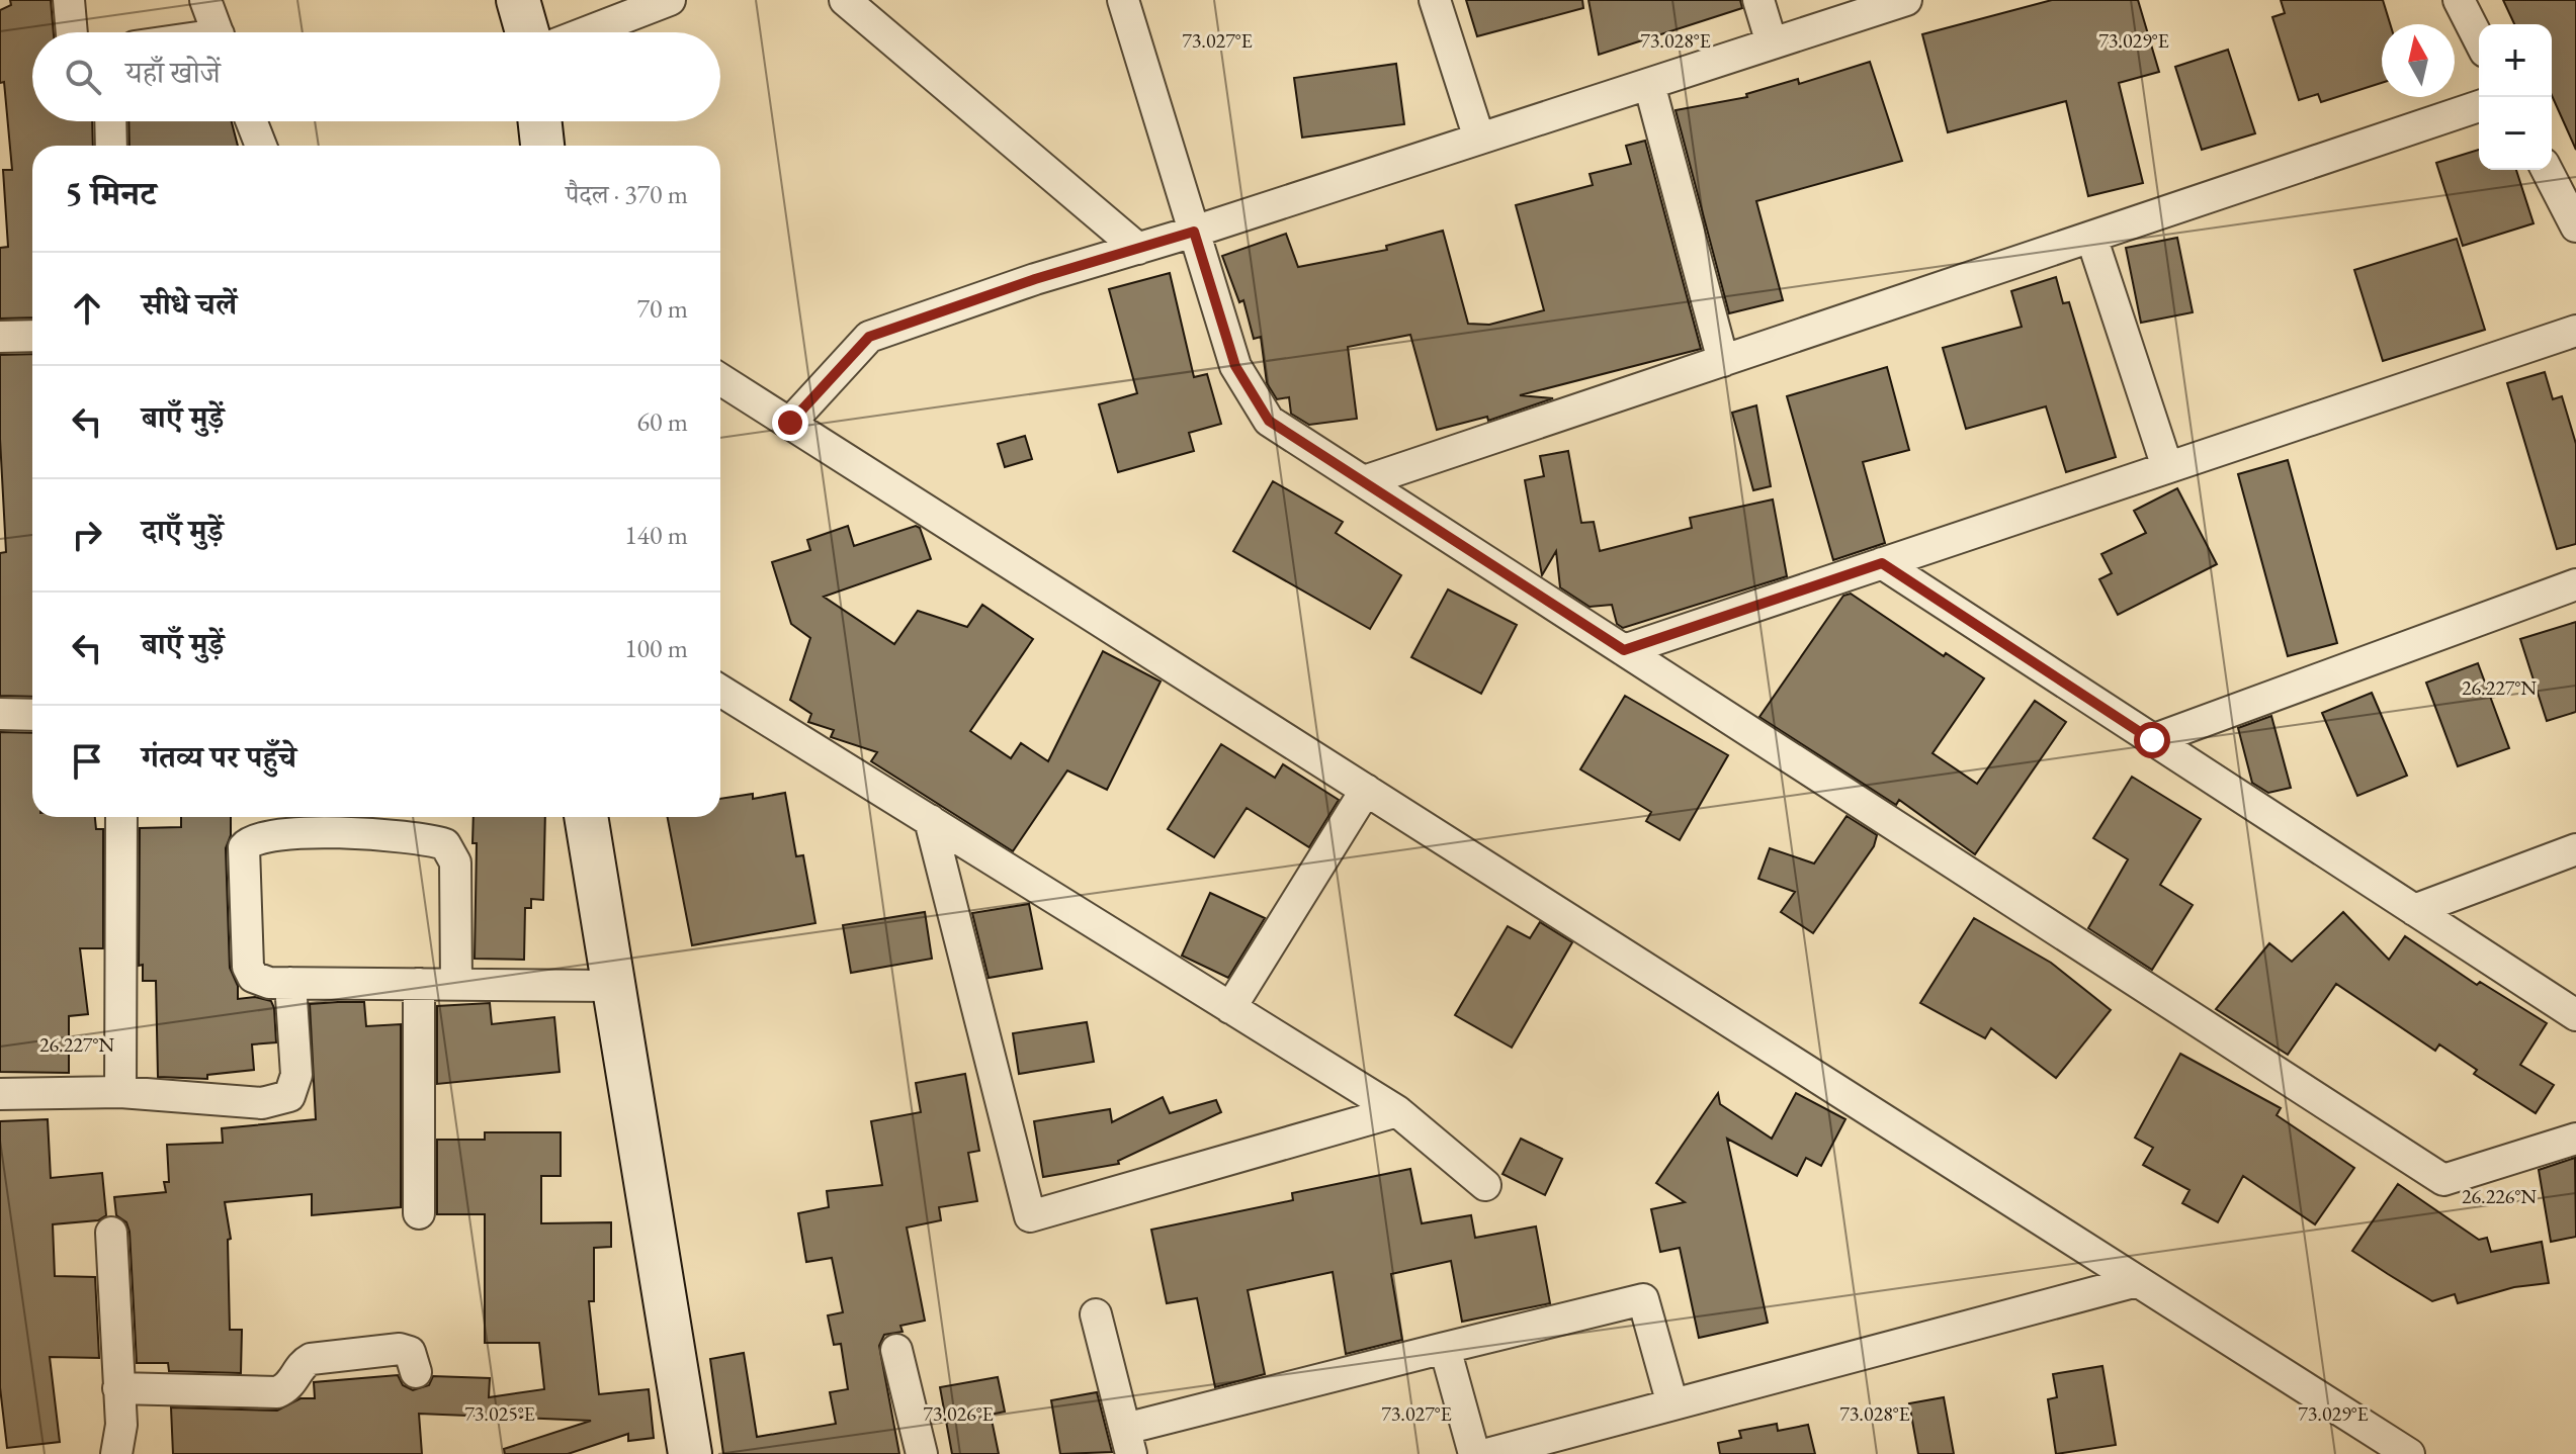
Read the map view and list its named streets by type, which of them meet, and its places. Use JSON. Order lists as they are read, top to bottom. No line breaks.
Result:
{"north":"top","page":{"map_buttons":["+","−"],"search":"यहाँ खोजें","heading":["5 मिनट","पैदल · 370 m"],"list":[["सीधे चलें","70 m"],["बाएँ मुड़ें","60 m"],["दाएँ मुड़ें","140 m"],["बाएँ मुड़ें","100 m"],"गंतव्य पर पहुँचे"]},"coordinates":["73.027°E","73.028°E","73.029°E","26.227°N","26.226°N","73.025°E","73.026°E"]}
